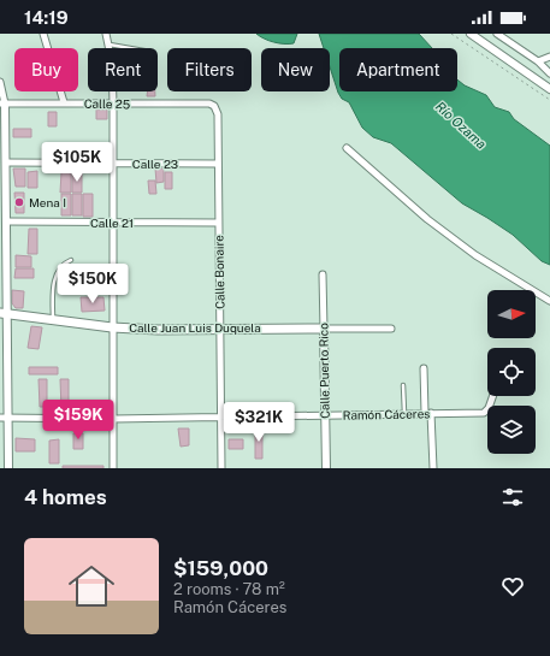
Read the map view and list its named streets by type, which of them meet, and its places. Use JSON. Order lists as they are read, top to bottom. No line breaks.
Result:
{"streets":{"main road":["Calle Juan Luis Duquela"],"street":["Calle 25","Calle 23","Calle 21","Calle Bonaire","Calle Puerto Rico","Ramón Cáceres"]},"crossings":[["Calle 25","Calle Bonaire"],["Calle 23","Calle Bonaire"],["Calle 21","Calle Bonaire"],["Calle Bonaire","Calle Juan Luis Duquela"],["Calle Bonaire","Ramón Cáceres"],["Calle Juan Luis Duquela","Calle Puerto Rico"],["Calle Puerto Rico","Ramón Cáceres"]],"water":["Río Ozama"],"places":["Mena I"],"north":"right","page":{"status":"14:19","chip":["Buy","Rent","Filters","New","Apartment"],"price":["$105K","$150K","$159K","$321K"],"heading":"4 homes","list":[{"name":"$159,000","note":"2 rooms · 78 m² · Ramón Cáceres"}]}}
